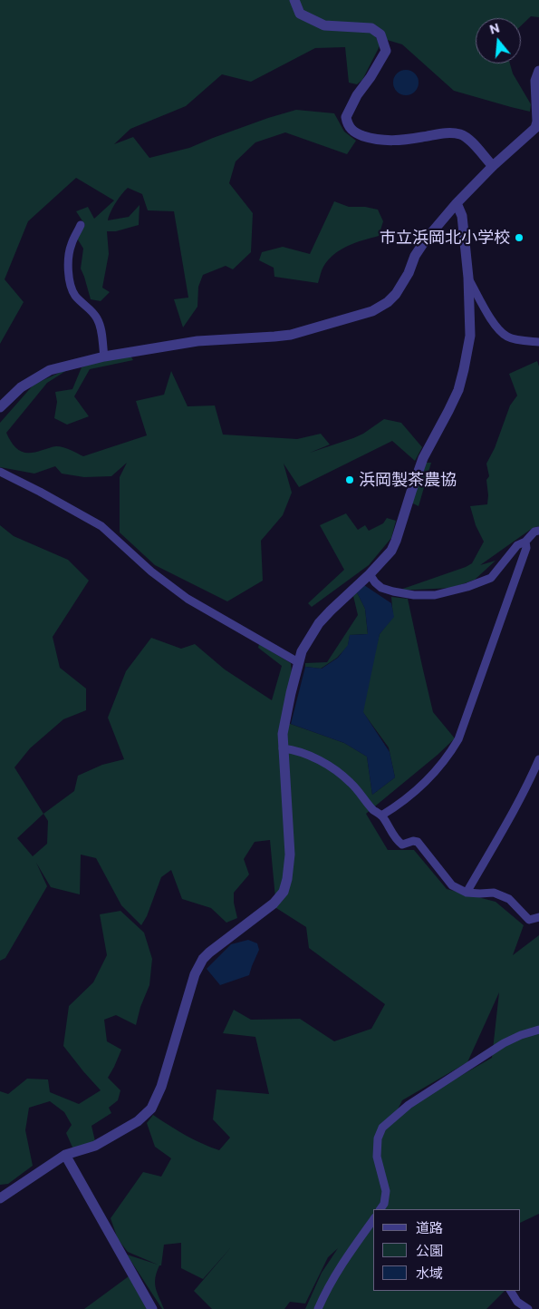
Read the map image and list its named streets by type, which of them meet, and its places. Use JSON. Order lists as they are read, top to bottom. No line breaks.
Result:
{"places":["市立浜岡北小学校","浜岡製茶農協"],"legend":["道路","公園","水域"],"north":"top"}
